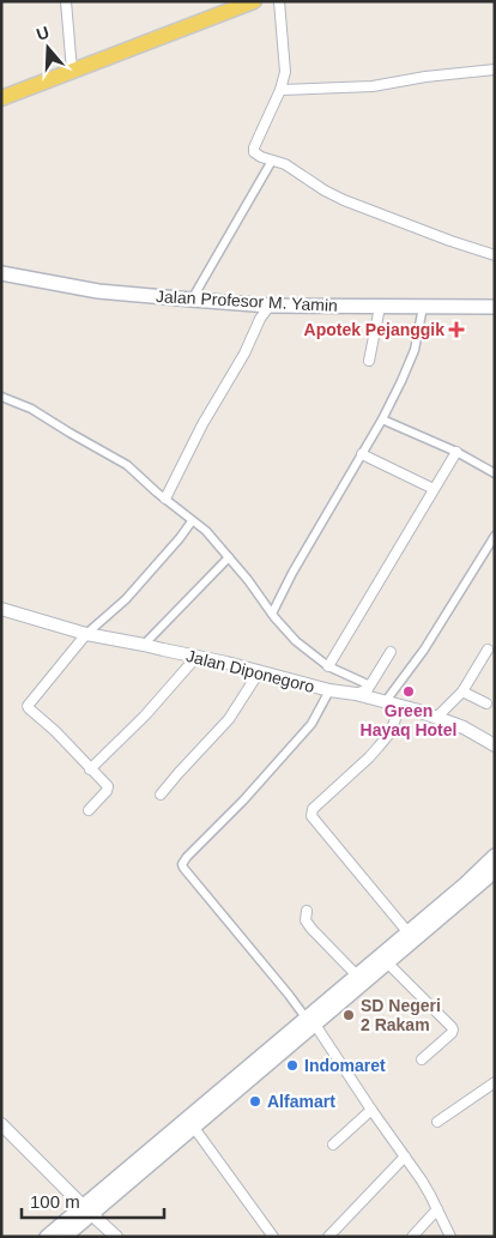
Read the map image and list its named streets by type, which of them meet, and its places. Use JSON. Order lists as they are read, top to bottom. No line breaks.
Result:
{"streets":{"main road":["Jalan Profesor M. Yamin"],"street":["Jalan Diponegoro"]},"places":{"health":["Apotek Pejanggik"],"other":["Green Hayaq Hotel","SD Negeri 2 Rakam","Indomaret","Alfamart"]},"scale_bar":"100 m","north":"top"}
